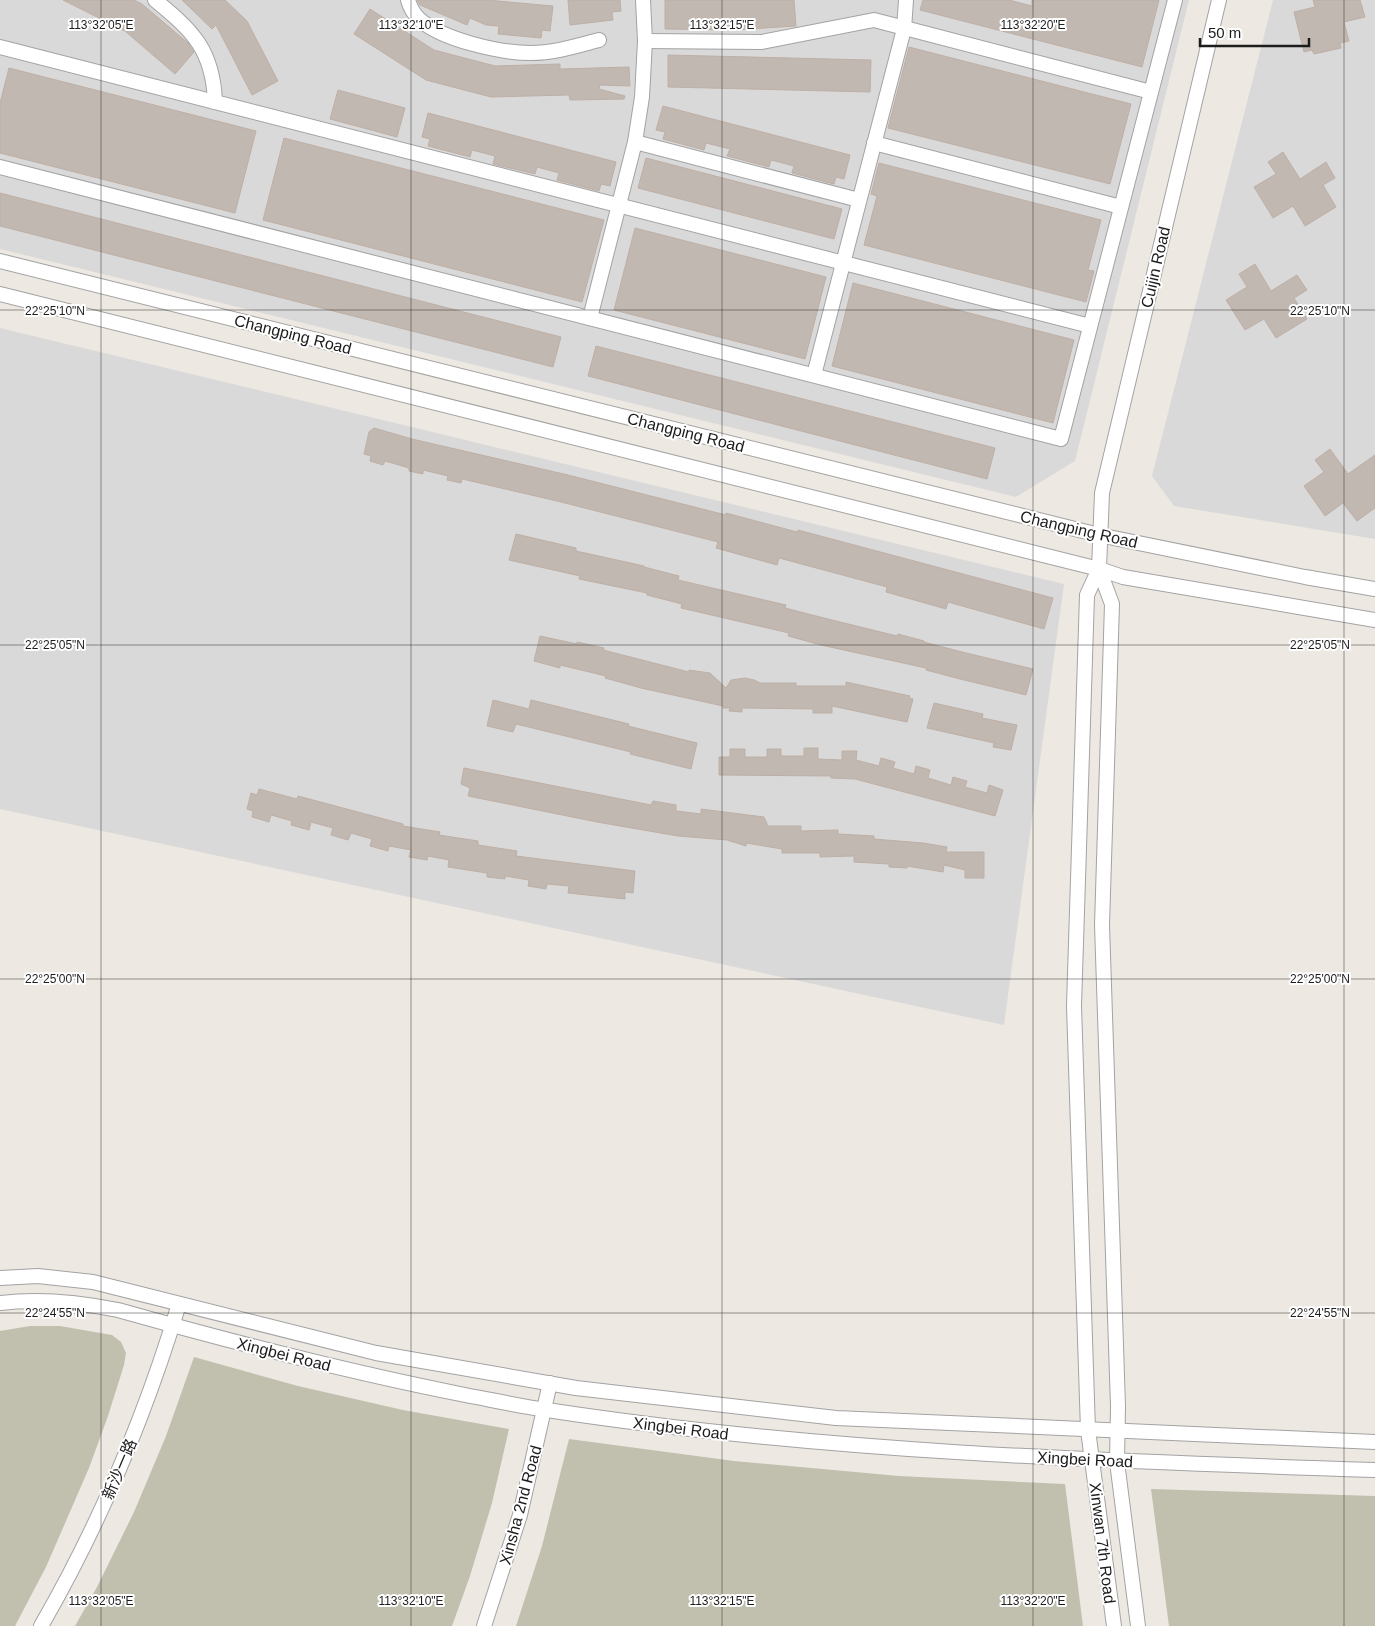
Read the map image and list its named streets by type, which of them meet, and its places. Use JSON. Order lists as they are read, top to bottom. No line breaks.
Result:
{"streets":{"street":["Cuijin Road","Changping Road","Xingbei Road","新沙一路","Xinsha 2nd Road","Xinwan 7th Road"]},"crossings":[["Cuijin Road","Changping Road"],["Cuijin Road","Xinwan 7th Road"],["Changping Road","Xinwan 7th Road"],["Xingbei Road","新沙一路"],["Xingbei Road","Xinsha 2nd Road"],["Xingbei Road","Xinwan 7th Road"]],"scale_bar":"50 m","coordinates":["113°32'05\"E","113°32'10\"E","113°32'15\"E","113°32'20\"E","22°25'10\"N","22°25'05\"N","22°25'00\"N","22°24'55\"N"]}
